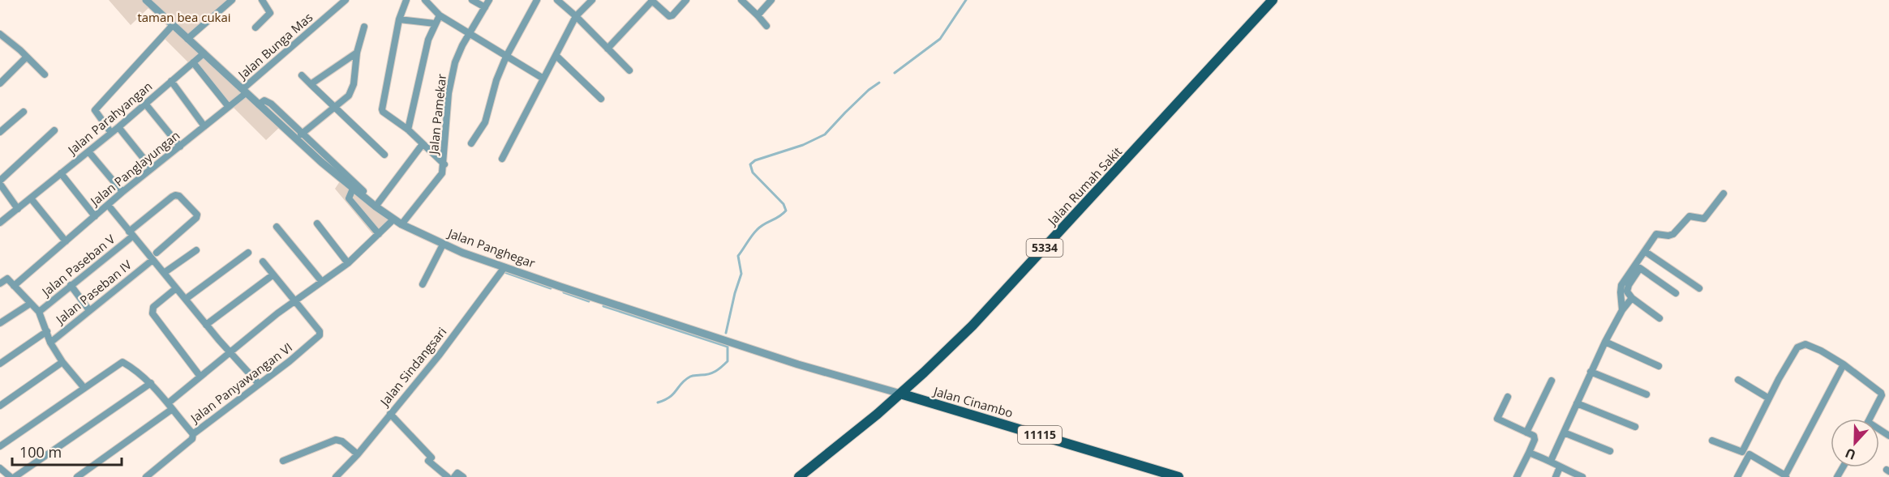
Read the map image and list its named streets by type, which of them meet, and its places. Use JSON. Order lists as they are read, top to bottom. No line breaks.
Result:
{"streets":{"main road":["Jalan Rumah Sakit","5334","Jalan Cinambo","11115"],"street":["Jalan Bunga Mas","Jalan Pamekar","Jalan Parahyangan","Jalan Panglayungan","Jalan Panghegar","Jalan Paseban V","Jalan Paseban IV","Jalan Sindangsari","Jalan Panyawangan VI"]},"crossings":[["Jalan Bunga Mas","Jalan Panglayungan"],["Jalan Bunga Mas","Jalan Panghegar"],["Jalan Pamekar","Jalan Panghegar"],["Jalan Parahyangan","Jalan Panghegar"],["Jalan Rumah Sakit","Jalan Panghegar"],["Jalan Rumah Sakit","Jalan Cinambo"],["Jalan Panghegar","Jalan Sindangsari"],["Jalan Panghegar","Jalan Cinambo"]],"parks":["taman bea cukai"],"scale_bar":"100 m","north":"bottom"}
